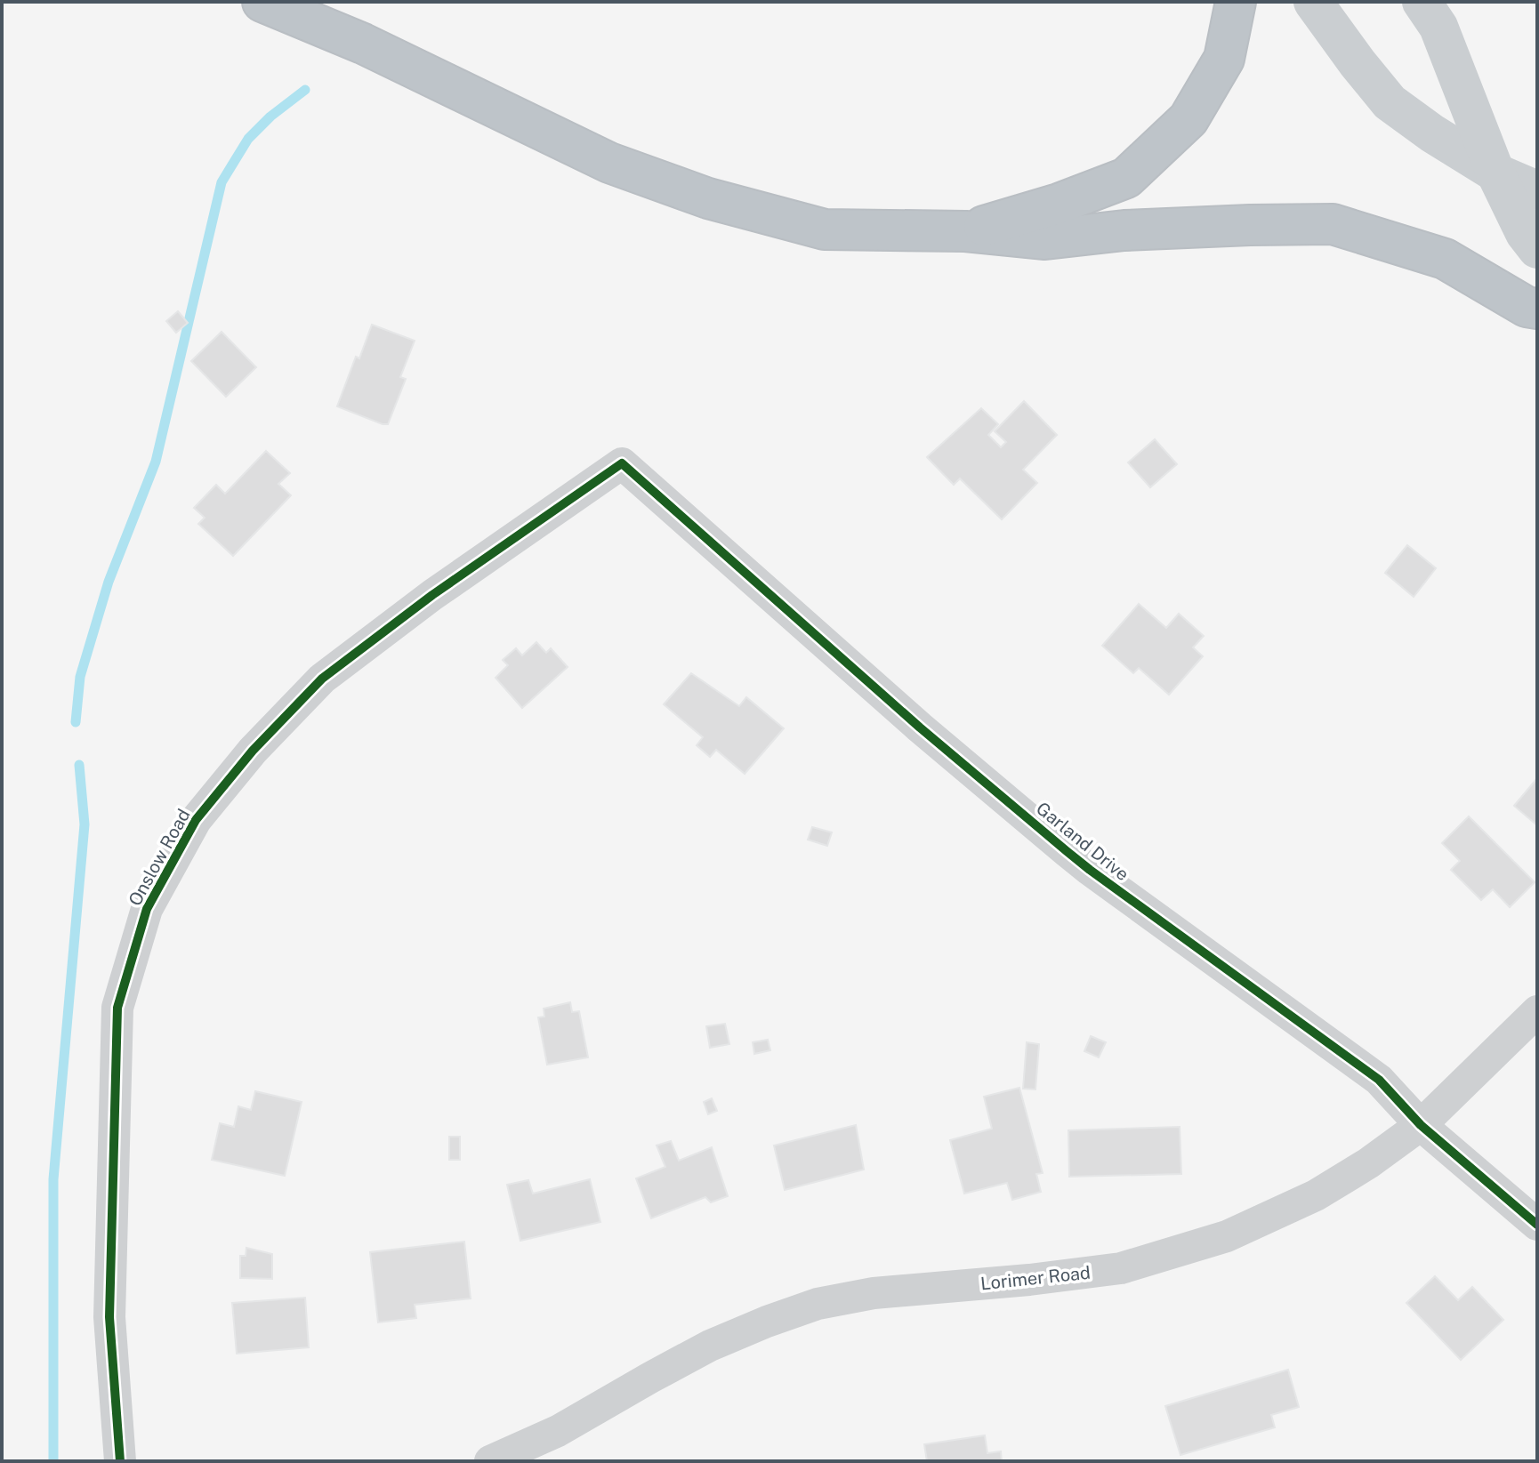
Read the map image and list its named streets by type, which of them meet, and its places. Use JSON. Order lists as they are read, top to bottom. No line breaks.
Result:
{"streets":{"street":["Garland Drive","Onslow Road","Lorimer Road"]},"crossings":[["Garland Drive","Onslow Road"],["Garland Drive","Lorimer Road"]]}
